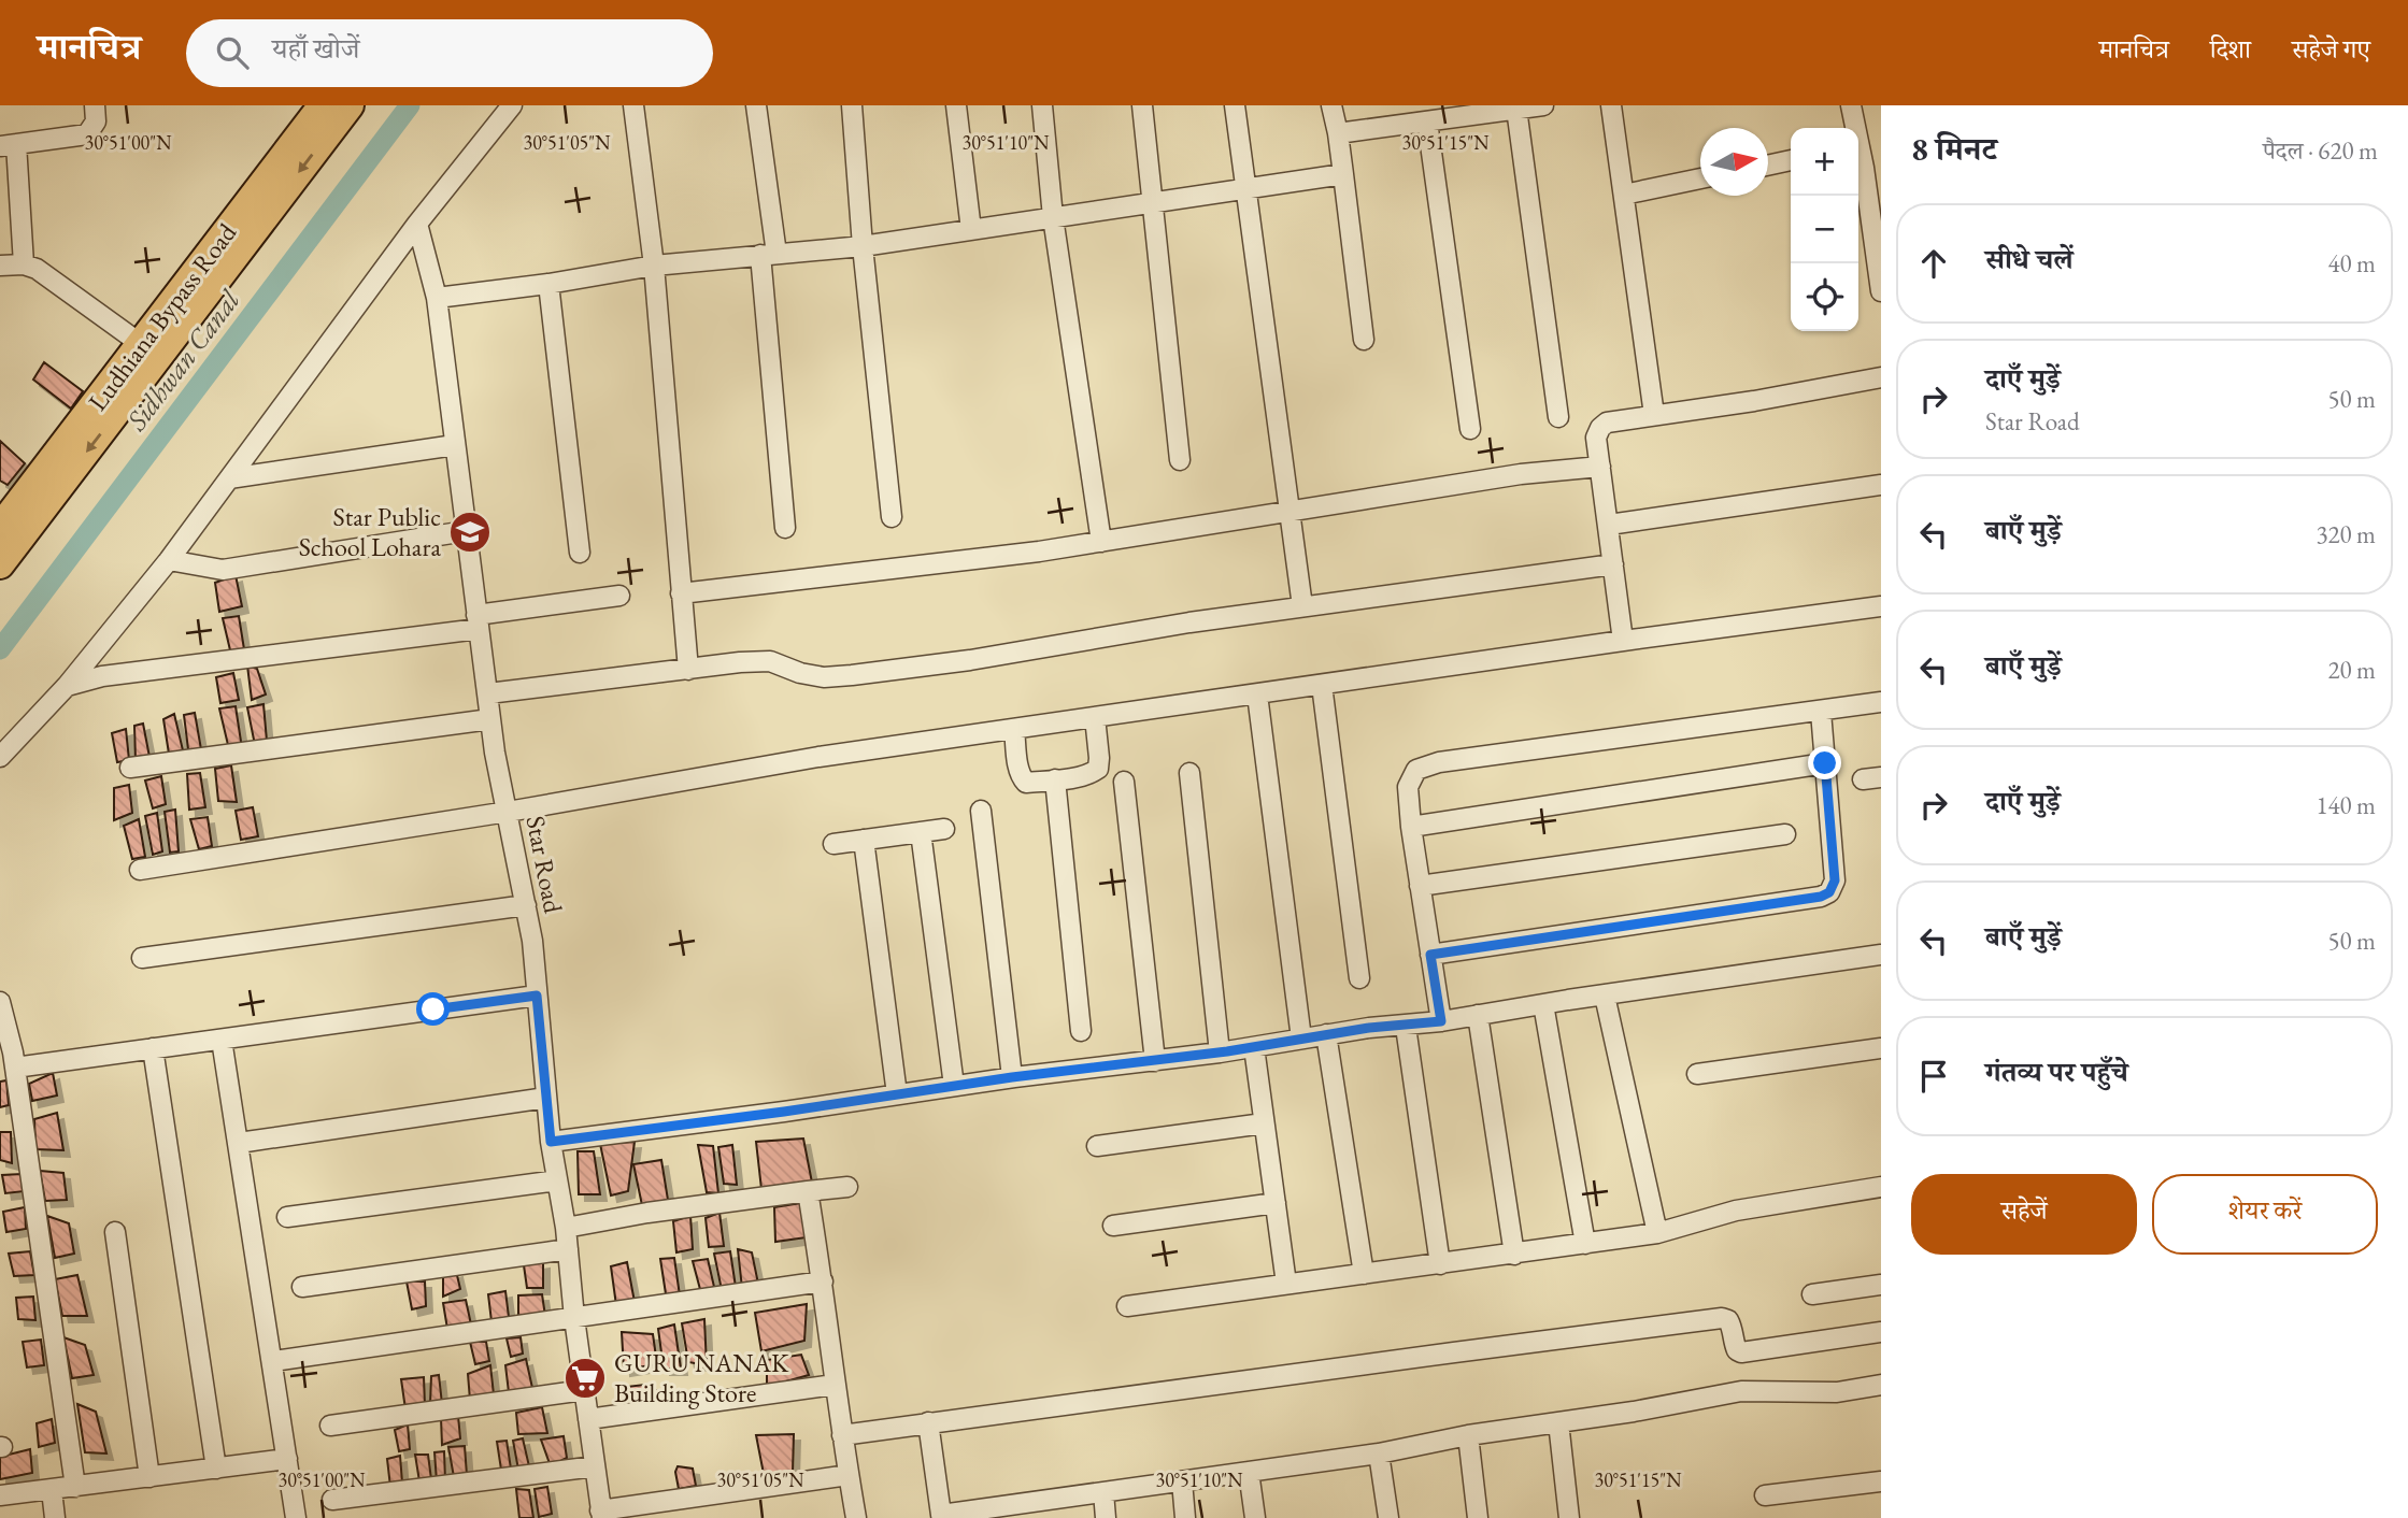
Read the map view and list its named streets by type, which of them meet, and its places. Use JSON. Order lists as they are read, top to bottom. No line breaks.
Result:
{"streets":{"highway":["Ludhiana Bypass Road"],"street":["Star Road"]},"water":["Sidhwan Canal"],"places":{"school or university":["Star Public School Lohara"],"supermarket":["GURU NANAK Building Store"]},"north":"right","page":{"header":"मानचित्र","search":"यहाँ खोजें","nav":["मानचित्र","दिशा","सहेजे गए"],"heading":["8 मिनट","पैदल · 620 m"],"map_buttons":["+","−"],"list":[["सीधे चलें","40 m"],["दाएँ मुड़ें","Star Road","50 m"],["बाएँ मुड़ें","320 m"],["बाएँ मुड़ें","20 m"],["दाएँ मुड़ें","140 m"],["बाएँ मुड़ें","50 m"],"गंतव्य पर पहुँचे"],"buttons":["सहेजें","शेयर करें"]},"coordinates":["30°51'00\"N","30°51'05\"N","30°51'10\"N","30°51'15\"N"]}
